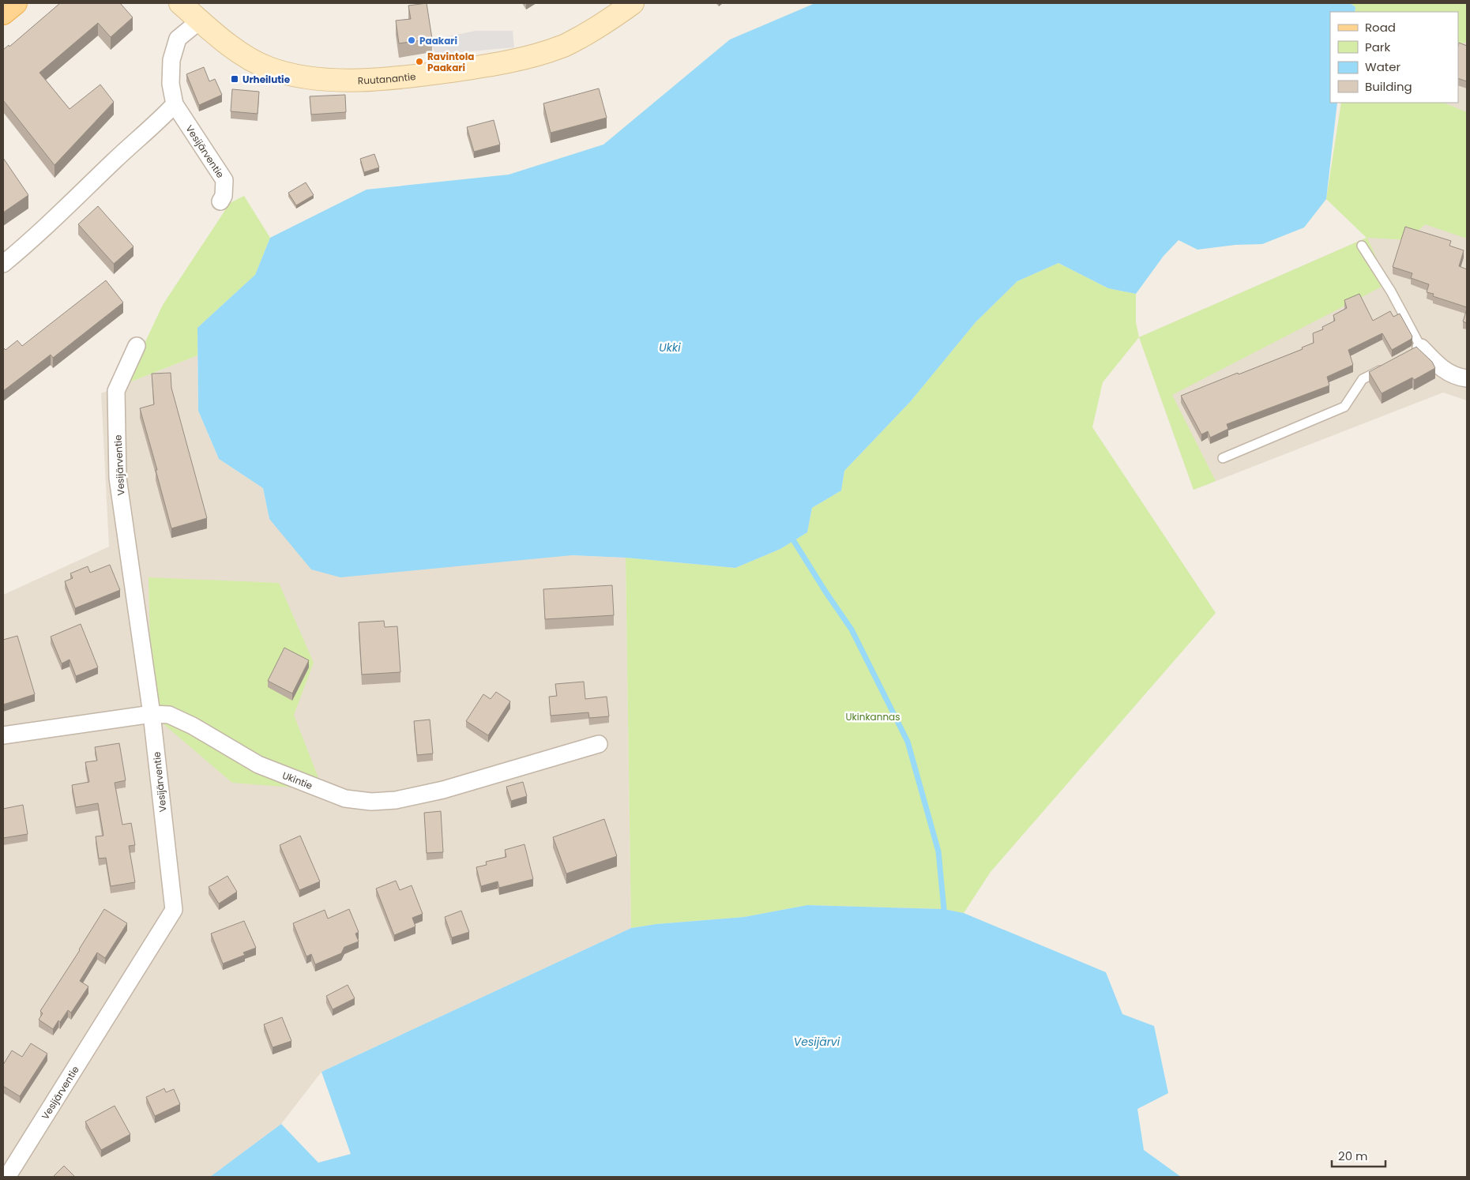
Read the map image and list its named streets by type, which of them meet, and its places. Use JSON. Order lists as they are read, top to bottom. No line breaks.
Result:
{"streets":{"main road":["Ruutanantie"],"street":["Vesijärventie","Ukintie"]},"crossings":[["Vesijärventie","Ukintie"]],"water":["Ukki","Vesijärvi"],"parks":["Ukinkannas"],"places":{"other":["Paakari","Ravintola Paakari"],"transit":["Urheilutie"]},"legend":["Road","Park","Water","Building"],"scale_bar":"20 m"}
